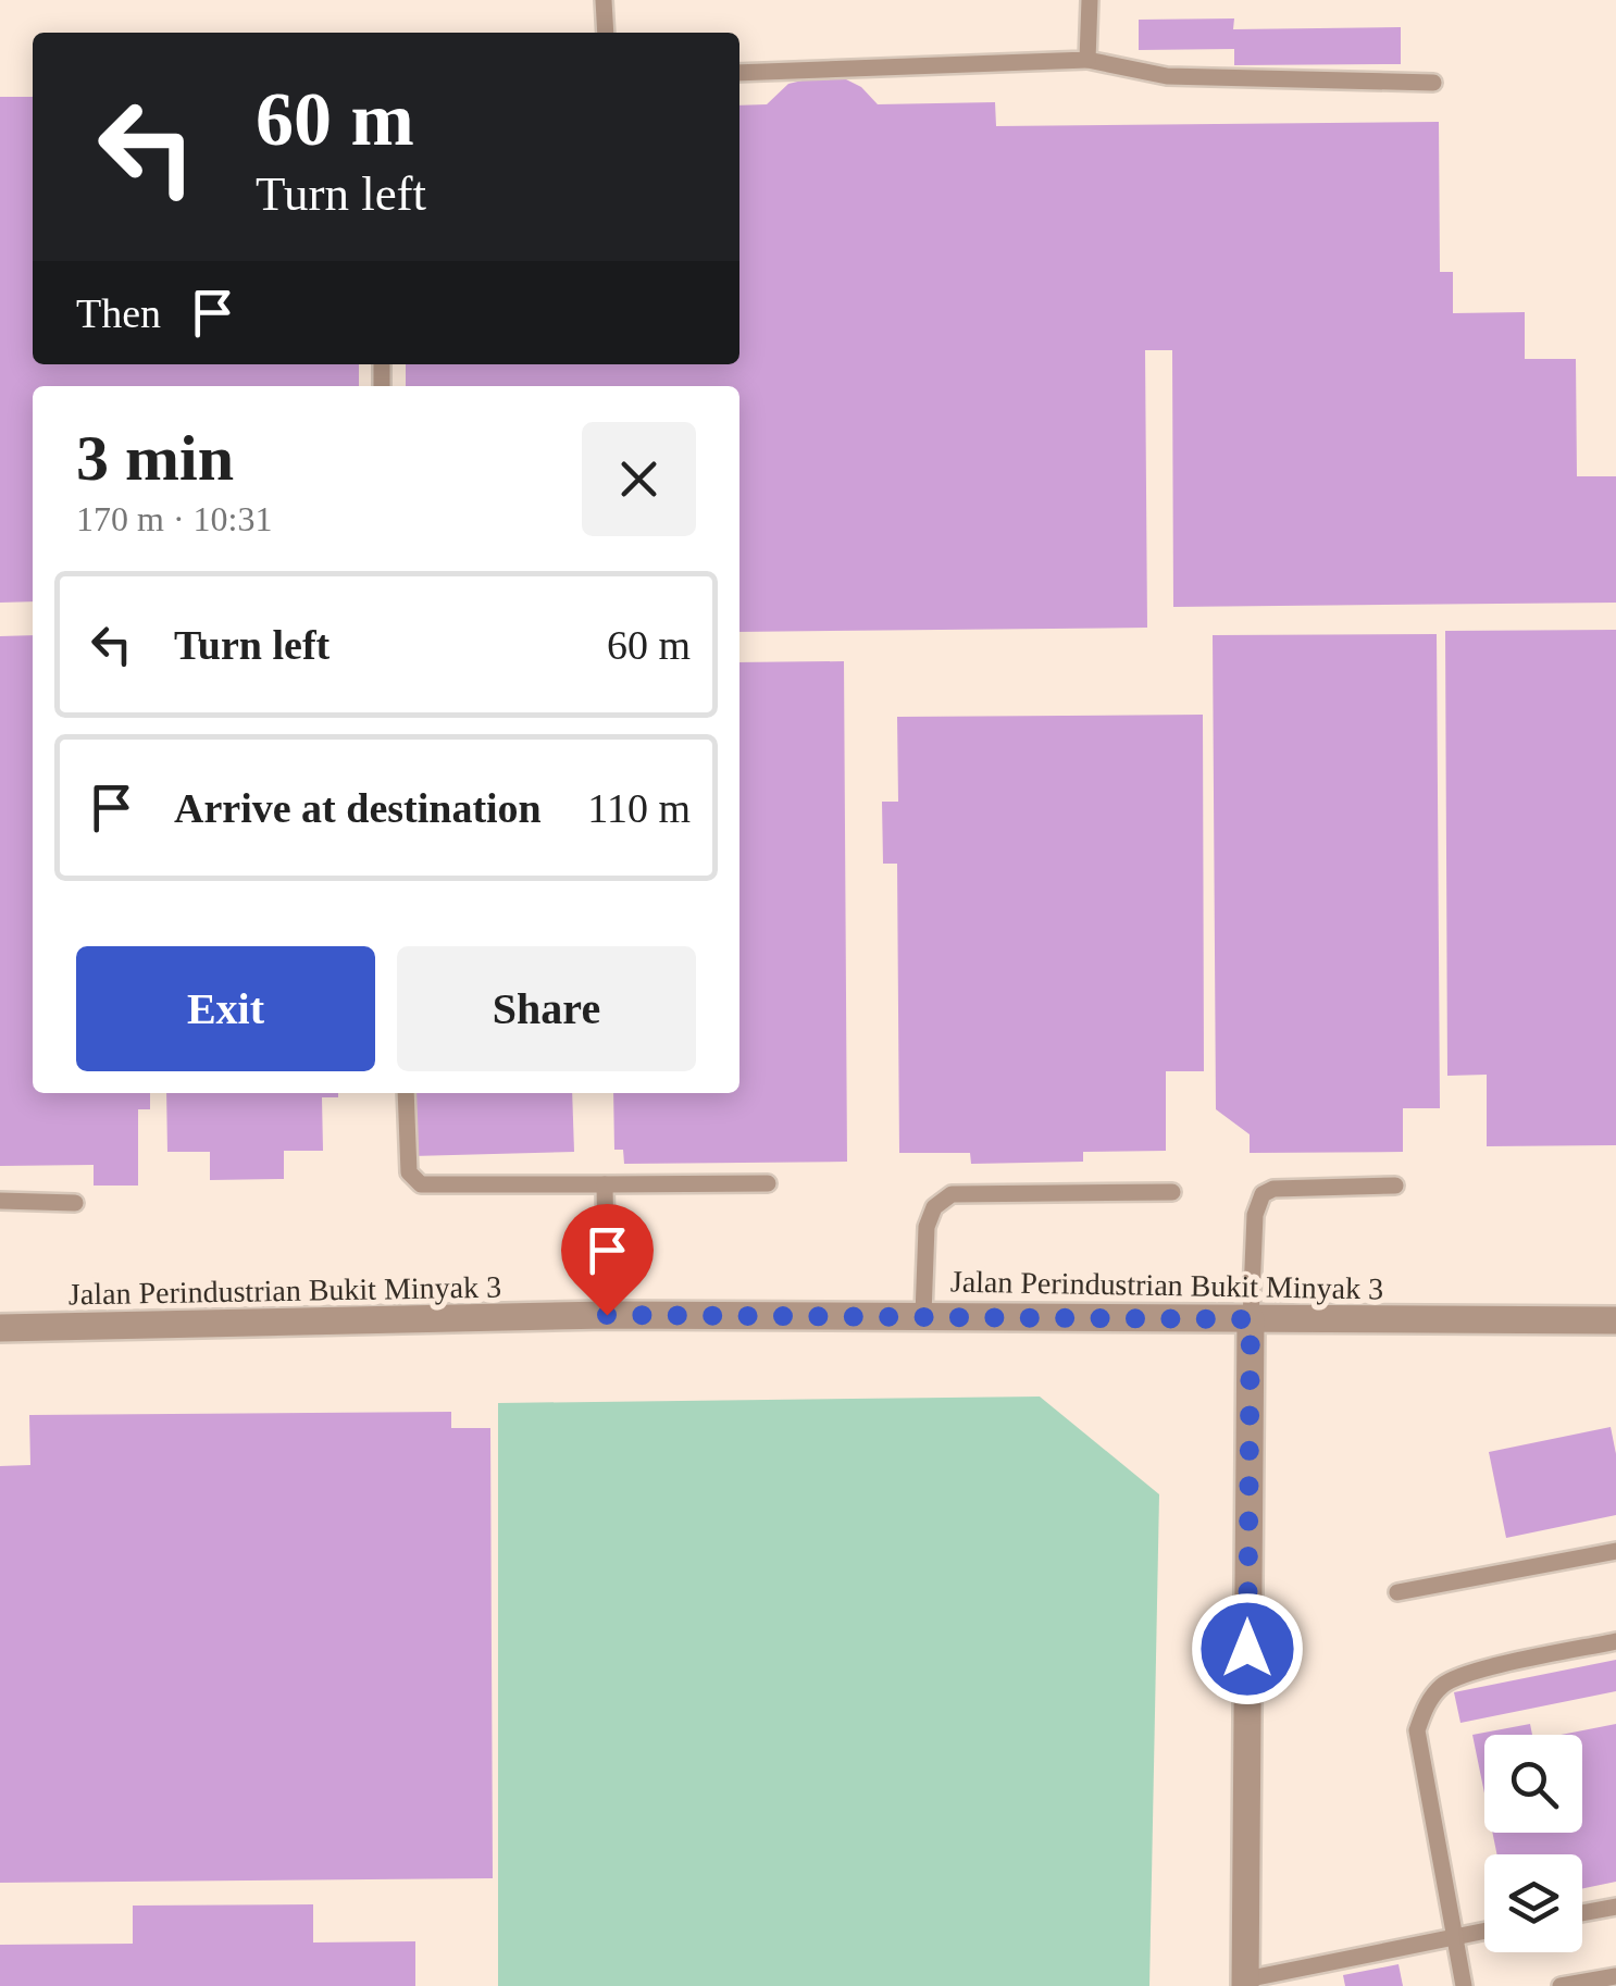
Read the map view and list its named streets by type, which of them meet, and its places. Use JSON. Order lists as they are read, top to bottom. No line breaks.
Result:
{"streets":{"street":["Jalan Perindustrian Bukit Minyak 3"]},"page":{"turn":["60 m","Turn left"],"then":"Then","heading":["3 min","170 m · 10:31"],"list":[{"name":"Turn left","value":"60 m"},{"name":"Arrive at destination","value":"110 m"}],"buttons":["Exit","Share"]}}
